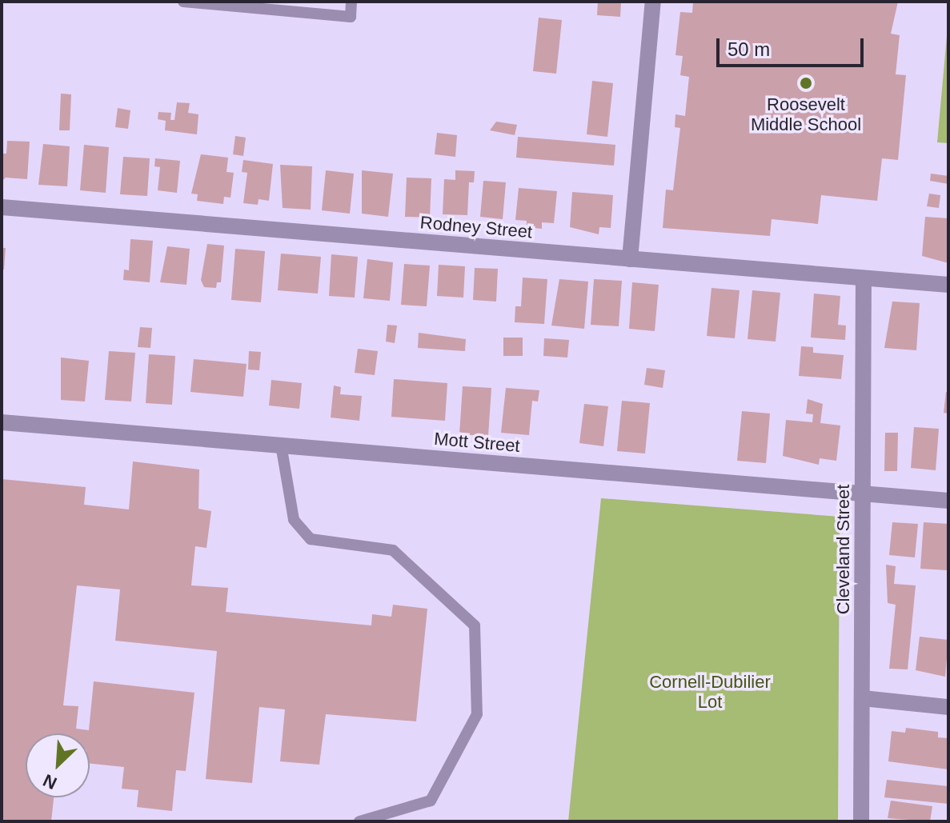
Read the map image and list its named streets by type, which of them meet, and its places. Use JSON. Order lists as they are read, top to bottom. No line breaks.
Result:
{"streets":{"street":["Rodney Street","Mott Street","Cleveland Street"]},"crossings":[["Rodney Street","Cleveland Street"],["Mott Street","Cleveland Street"]],"parks":["Cornell-Dubilier Lot"],"places":["Roosevelt Middle School"],"scale_bar":"50 m","north":"bottom left"}
